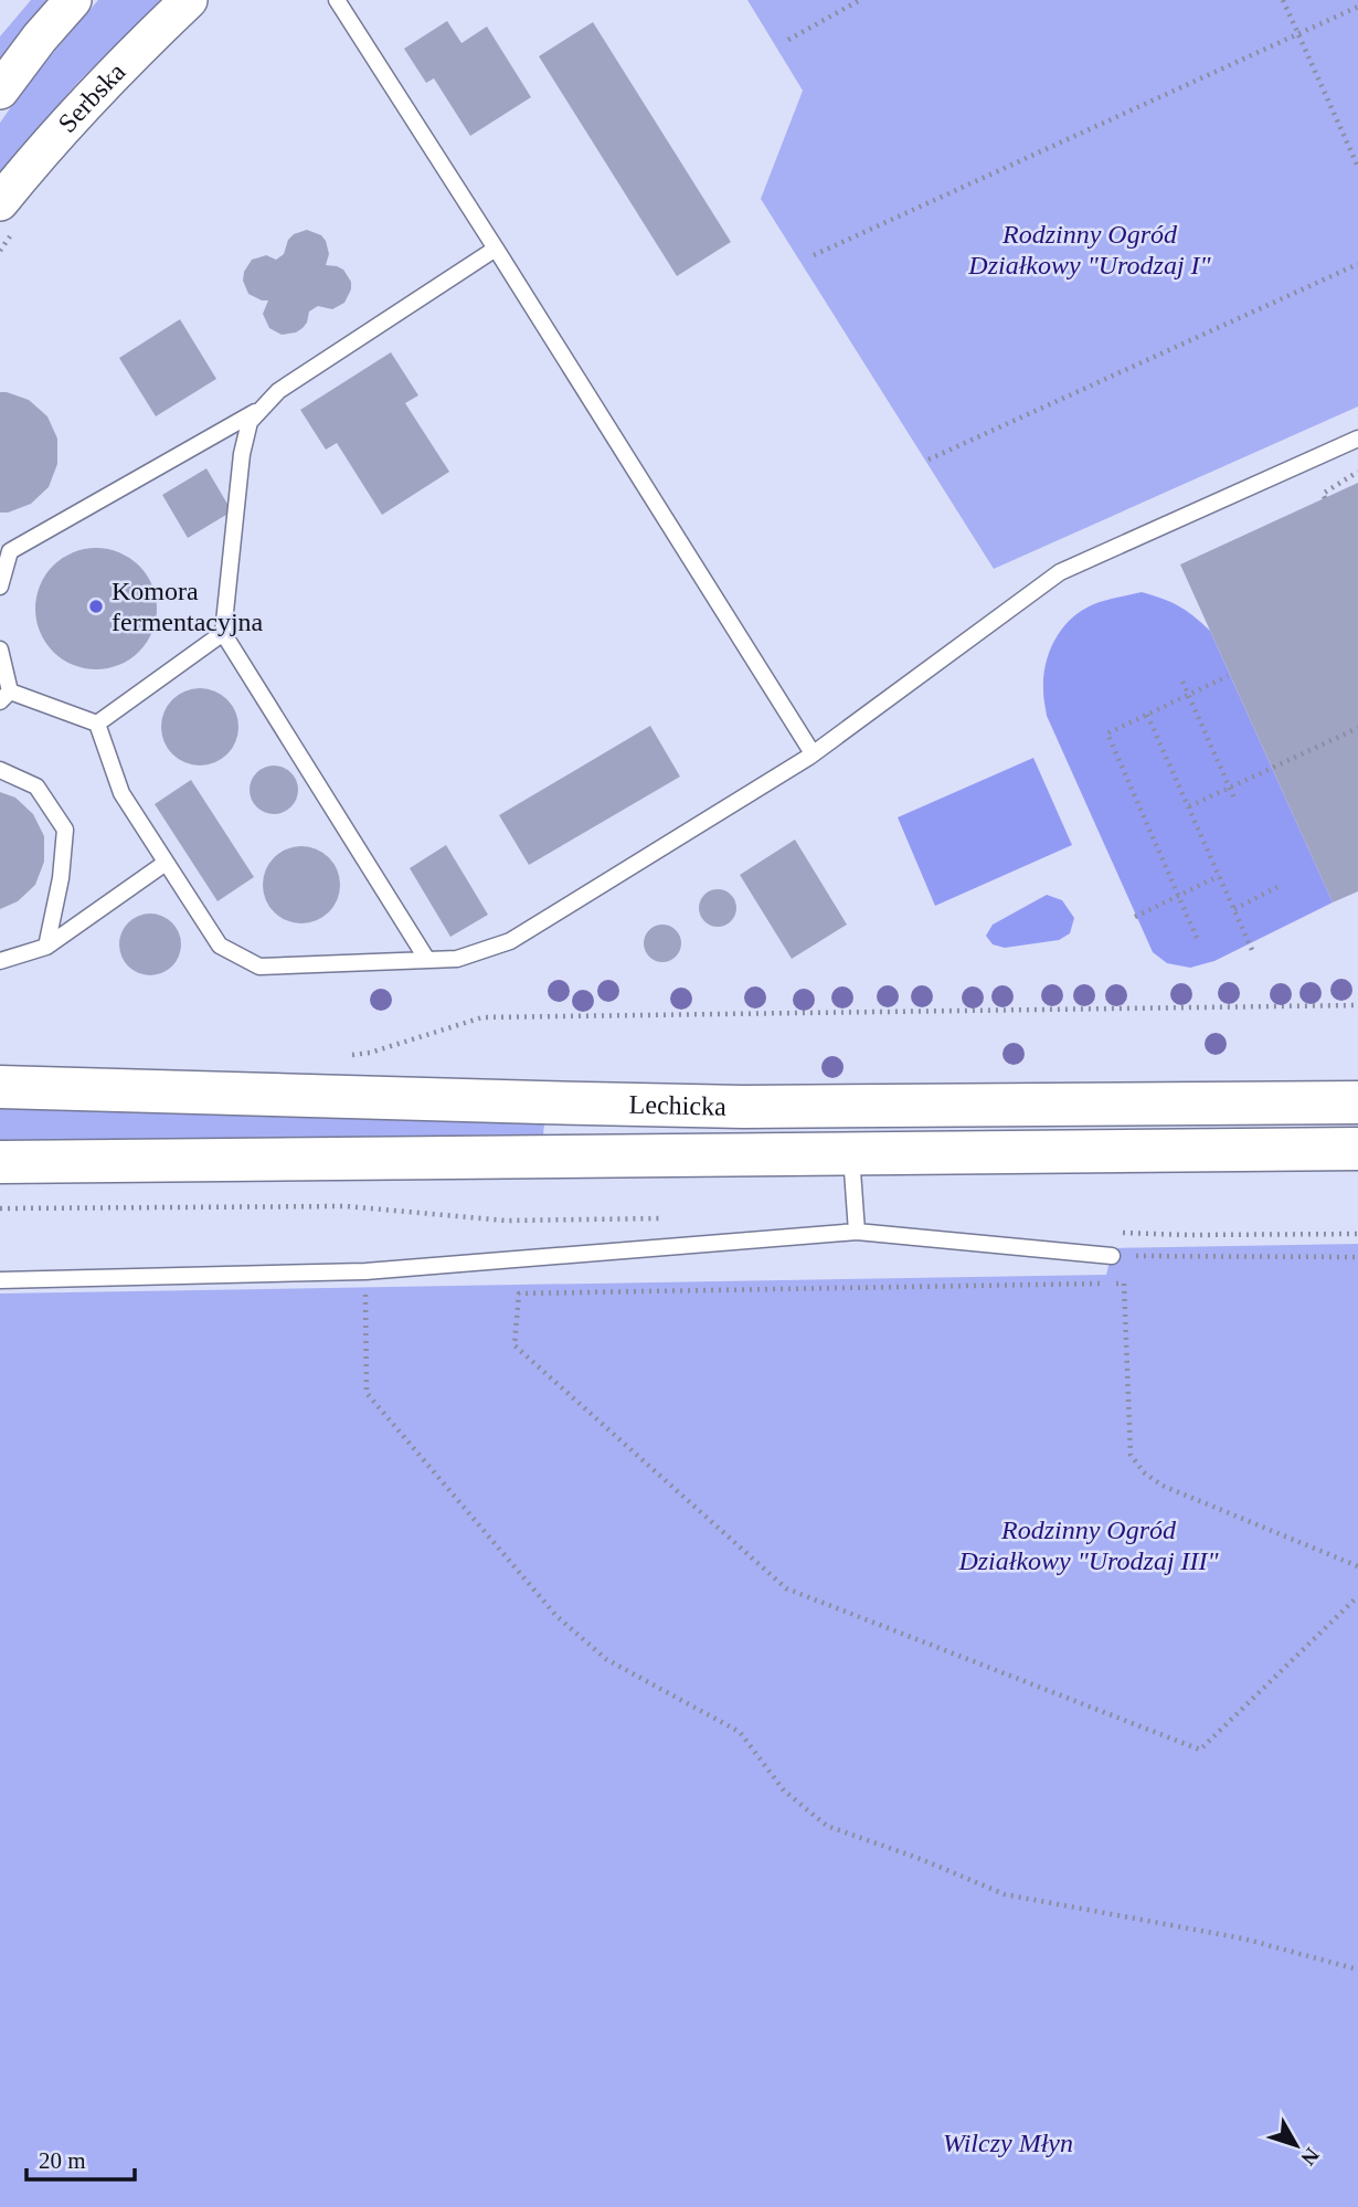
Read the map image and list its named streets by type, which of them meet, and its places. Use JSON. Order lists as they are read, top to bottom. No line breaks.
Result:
{"streets":{"main road":["Lechicka"],"street":["Serbska"]},"parks":["Rodzinny Ogród Działkowy \"Urodzaj I\"","Rodzinny Ogród Działkowy \"Urodzaj III\"","Wilczy Młyn"],"places":["Komora fermentacyjna"],"scale_bar":"20 m","north":"bottom right"}
